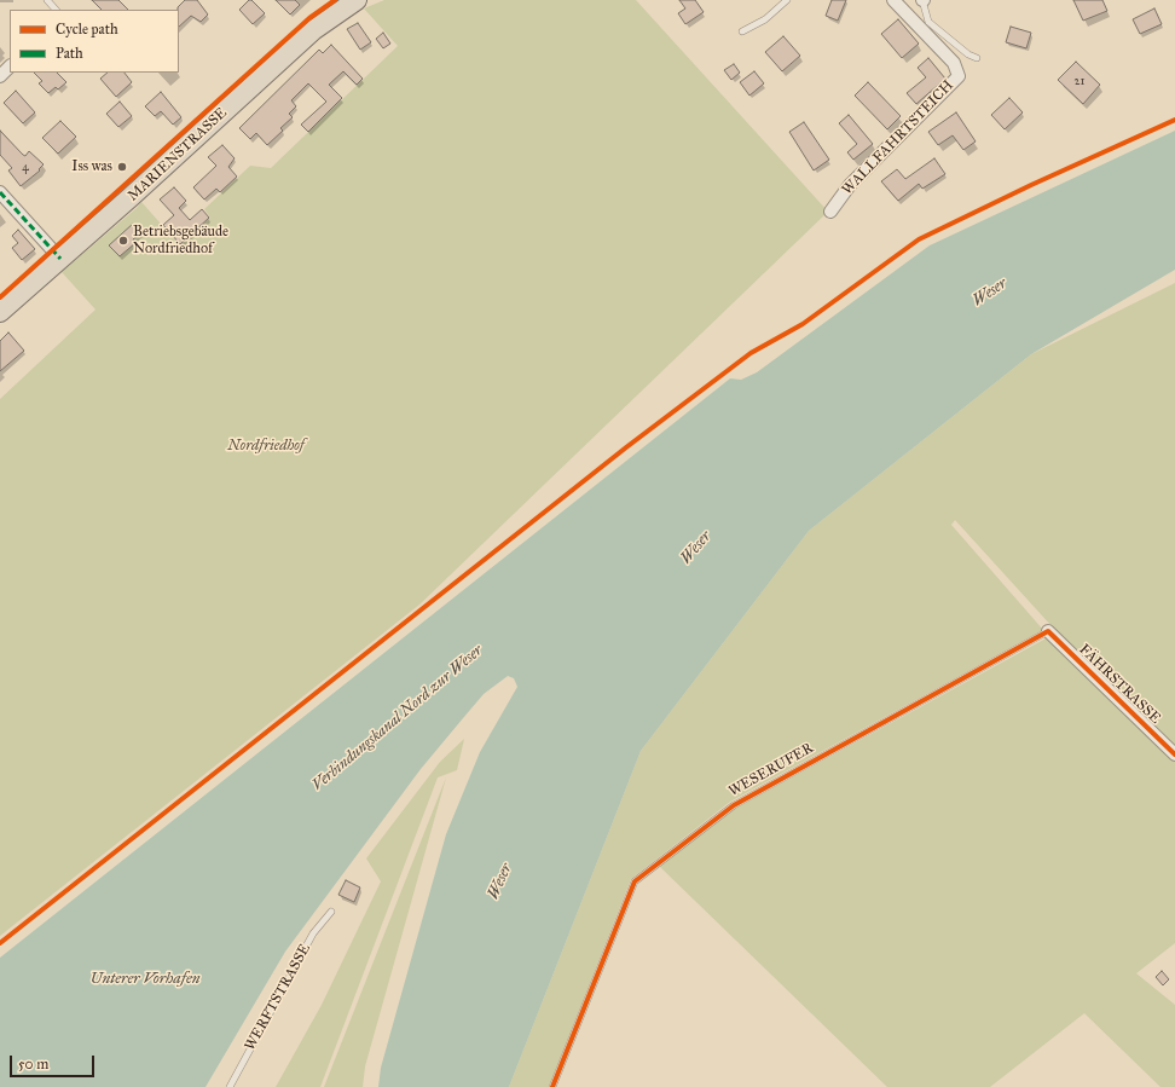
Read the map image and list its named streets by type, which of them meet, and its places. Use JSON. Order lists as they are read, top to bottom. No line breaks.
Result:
{"streets":{"main road":["MARIENSTRASSE"],"street":["WALLFAHRTSTEICH","FÄHRSTRASSE"],"lane":["WESERUFER","WERFTSTRASSE"]},"crossings":[["FÄHRSTRASSE","WESERUFER"]],"water":["Weser","Verbindungskanal Nord zur Weser","Unterer Vorhafen"],"parks":["Nordfriedhof"],"places":["Iss was","Betriebsgebäude Nordfriedhof"],"house_numbers":["21","4"],"legend":["Cycle path","Path"],"scale_bar":"50 m"}
